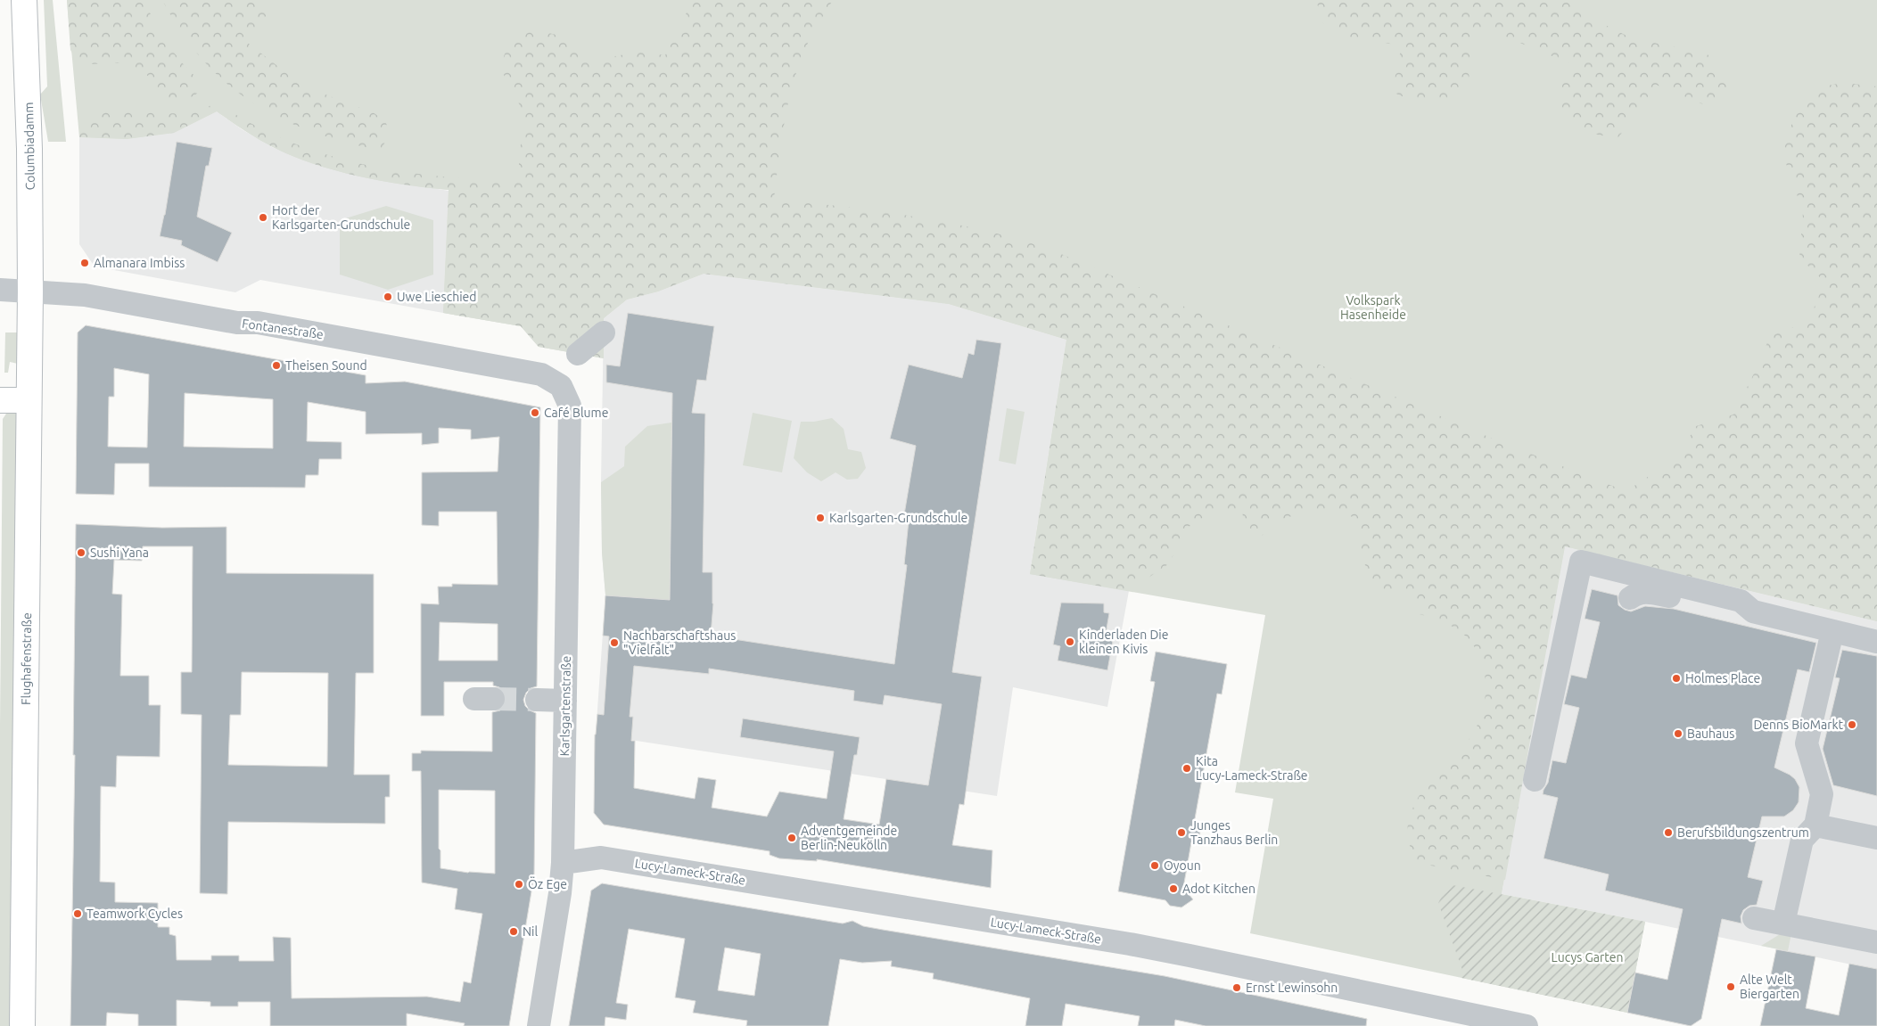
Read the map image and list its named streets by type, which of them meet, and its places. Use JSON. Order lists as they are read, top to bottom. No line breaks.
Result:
{"streets":{"main road":["Columbiadamm","Flughafenstraße"],"street":["Fontanestraße","Karlsgartenstraße","Lucy-Lameck-Straße"]},"crossings":[["Columbiadamm","Fontanestraße"],["Columbiadamm","Flughafenstraße"],["Fontanestraße","Flughafenstraße"],["Fontanestraße","Karlsgartenstraße"],["Karlsgartenstraße","Lucy-Lameck-Straße"]],"parks":["Volkspark Hasenheide","Lucys Garten"],"places":["Hort der Karlsgarten-Grundschule","Almanara Imbiss","Uwe Lieschied","Theisen Sound","Café Blume","Karlsgarten-Grundschule","Sushi Yana","Kinderladen Die kleinen Kivis","Nachbarschaftshaus \"Vielfalt\"","Holmes Place","Denns BioMarkt","Bauhaus","Kita Lucy-Lameck-Straße","Junges Tanzhaus Berlin","Berufsbildungszentrum","Adventgemeinde Berlin-Neukölln","Oyoun","Öz Ege","Adot Kitchen","Teamwork Cycles","Nil","Alte Welt Biergarten","Ernst Lewinsohn"]}
